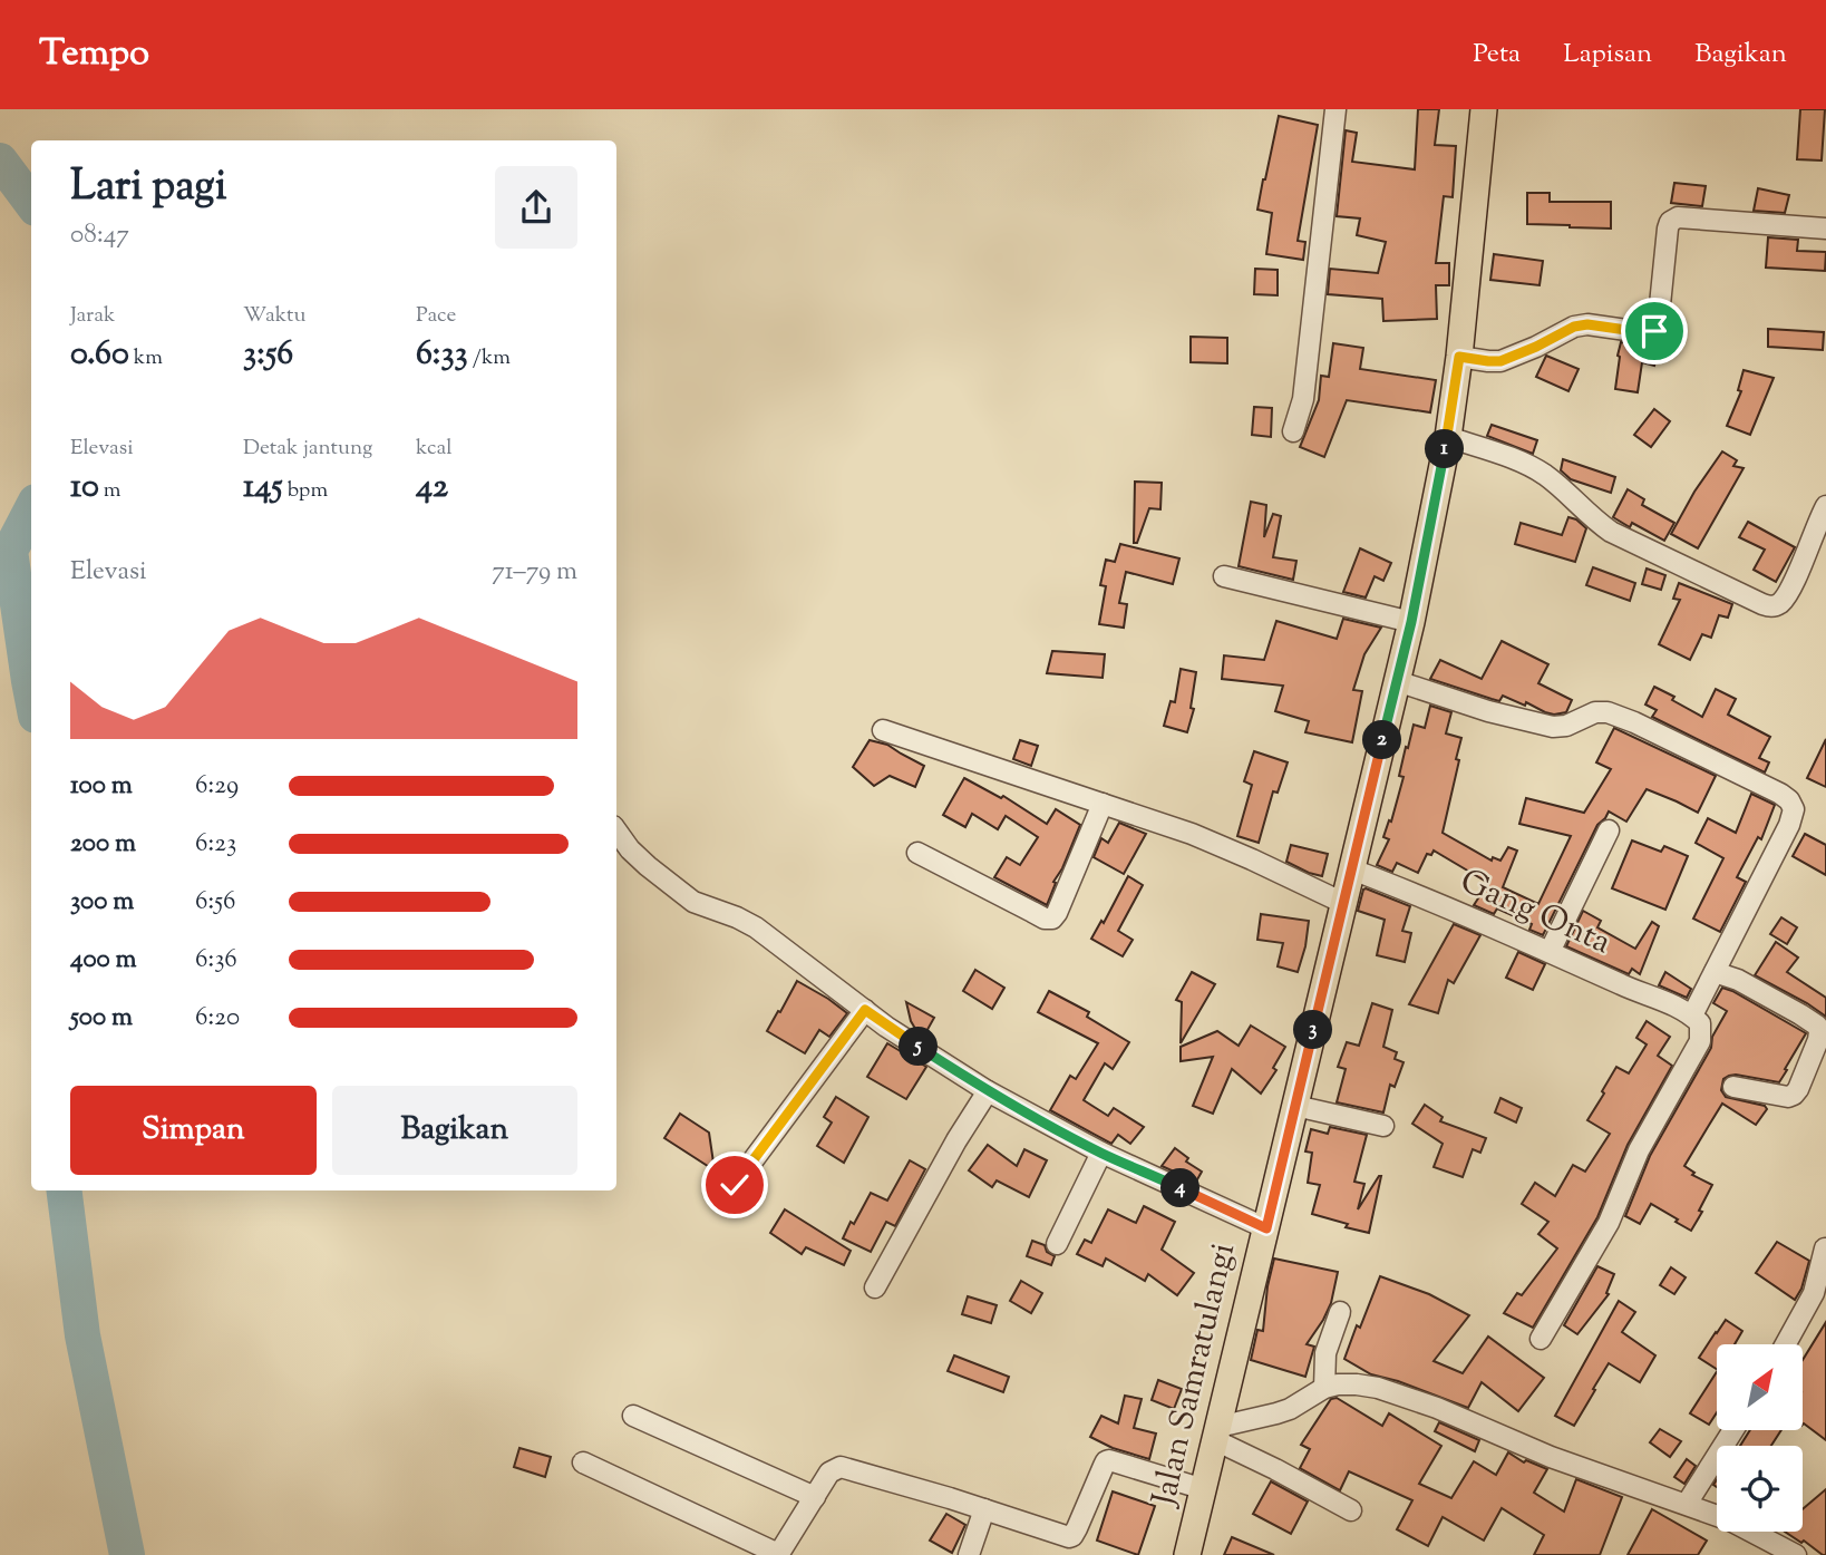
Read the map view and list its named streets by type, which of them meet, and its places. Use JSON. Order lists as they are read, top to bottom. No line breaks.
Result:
{"streets":{"main road":["Jalan Samratulangi"],"street":["Gang Onta"]},"crossings":[["Gang Onta","Jalan Samratulangi"]],"north":"top right","page":{"header":"Tempo","nav":["Peta","Lapisan","Bagikan"],"heading":["Lari pagi","08:47"],"stats":[["Jarak","0.60 km"],["Waktu","3:56"],["Pace","6:33 /km"],["Elevasi","10 m"],["Detak jantung","145 bpm"],["kcal","42"]],"pins":["1","2","3","5","4"],"chart":["Elevasi","71–79 m"],"list":[{"name":"100 m","note":"6:29"},{"name":"200 m","note":"6:23"},{"name":"300 m","note":"6:56"},{"name":"400 m","note":"6:36"},{"name":"500 m","note":"6:20"}],"buttons":["Simpan","Bagikan"]}}
